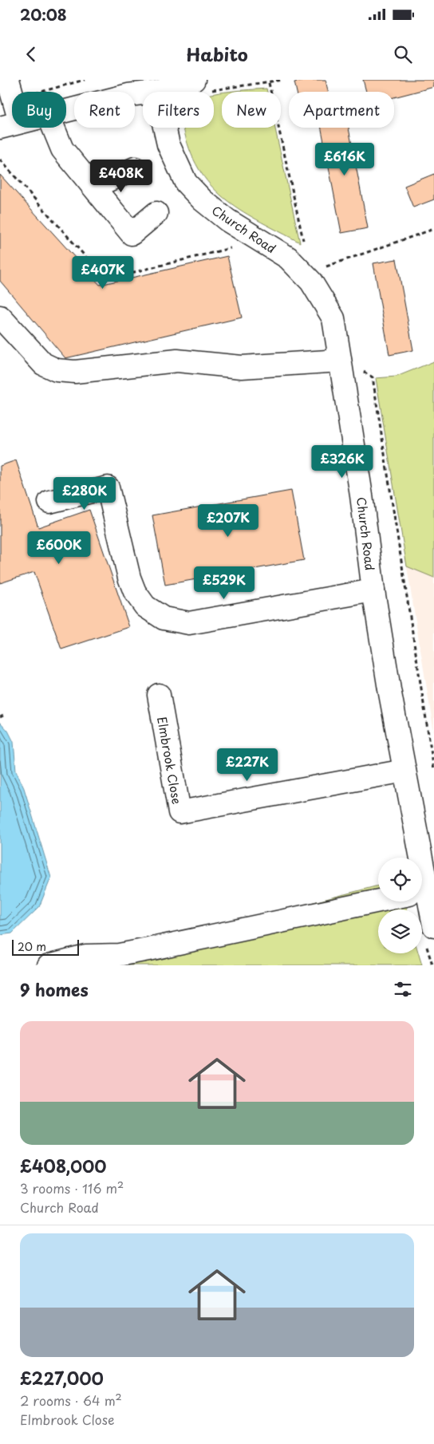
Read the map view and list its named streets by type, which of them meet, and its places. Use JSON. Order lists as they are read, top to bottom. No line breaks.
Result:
{"streets":{"street":["Church Road","Elmbrook Close"]},"crossings":[["Church Road","Elmbrook Close"]],"scale_bar":"20 m","page":{"status":"20:08","header":"Habito","chip":["Buy","Rent","Filters","New","Apartment"],"price":["£616K","£408K","£407K","£326K","£280K","£207K","£600K","£529K","£227K"],"scale":"20 m","heading":"9 homes","list":[{"name":"£408,000","note":"3 rooms · 116 m² · Church Road"},{"name":"£227,000","note":"2 rooms · 64 m² · Elmbrook Close"}]}}
